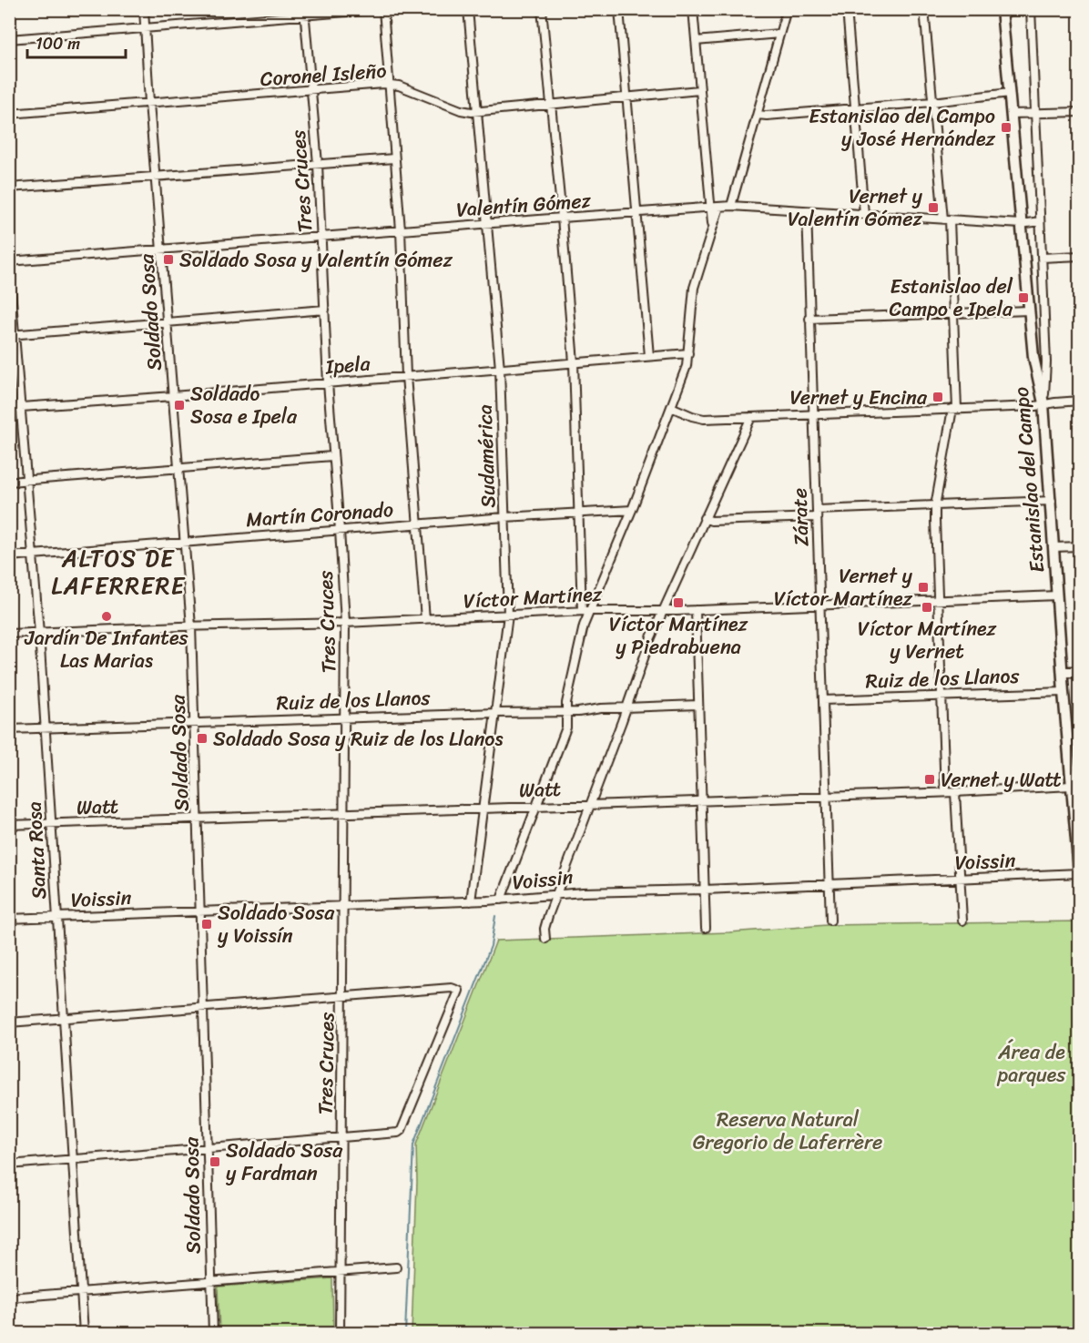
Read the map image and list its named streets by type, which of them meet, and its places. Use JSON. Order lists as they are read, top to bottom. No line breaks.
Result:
{"streets":{"street":["Coronel Isleño","Tres Cruces","Valentín Gómez","Soldado Sosa","Ipela","Sudamérica","Estanislao del Campo","Martín Coronado","Zárate","Víctor Martínez","Ruiz de los Llanos","Watt","Santa Rosa","Voissin"]},"crossings":[["Coronel Isleño","Tres Cruces"],["Coronel Isleño","Soldado Sosa"],["Coronel Isleño","Sudamérica"],["Tres Cruces","Valentín Gómez"],["Tres Cruces","Ipela"],["Tres Cruces","Martín Coronado"],["Tres Cruces","Víctor Martínez"],["Tres Cruces","Ruiz de los Llanos"],["Tres Cruces","Watt"],["Tres Cruces","Voissin"],["Valentín Gómez","Soldado Sosa"],["Valentín Gómez","Sudamérica"],["Valentín Gómez","Estanislao del Campo"],["Valentín Gómez","Zárate"],["Soldado Sosa","Ipela"],["Soldado Sosa","Martín Coronado"],["Soldado Sosa","Víctor Martínez"],["Soldado Sosa","Ruiz de los Llanos"],["Soldado Sosa","Watt"],["Soldado Sosa","Voissin"],["Ipela","Sudamérica"],["Ipela","Santa Rosa"],["Sudamérica","Martín Coronado"],["Sudamérica","Víctor Martínez"],["Sudamérica","Ruiz de los Llanos"],["Sudamérica","Watt"],["Sudamérica","Voissin"],["Estanislao del Campo","Víctor Martínez"],["Estanislao del Campo","Ruiz de los Llanos"],["Estanislao del Campo","Watt"],["Estanislao del Campo","Voissin"],["Martín Coronado","Santa Rosa"],["Zárate","Víctor Martínez"],["Zárate","Ruiz de los Llanos"],["Zárate","Watt"],["Zárate","Voissin"],["Víctor Martínez","Santa Rosa"],["Ruiz de los Llanos","Santa Rosa"],["Watt","Santa Rosa"],["Santa Rosa","Voissin"]],"districts":["ALTOS DE LAFERRERE"],"parks":["Área de parques","Reserva Natural Gregorio de Laferrère"],"places":{"transit":["Estanislao del Campo y José Hernández","Vernet y Valentín Gómez","Soldado Sosa y Valentín Gómez","Estanislao del Campo e Ipela","Vernet y Encina","Soldado Sosa e Ipela","Vernet y Víctor Martínez","Víctor Martínez y Piedrabuena","Víctor Martínez y Vernet","Soldado Sosa y Ruiz de los Llanos","Vernet y Watt","Soldado Sosa y Voissín","Soldado Sosa y Fardman"],"other":["Jardín De Infantes Las Marias"]},"scale_bar":"100 m"}
